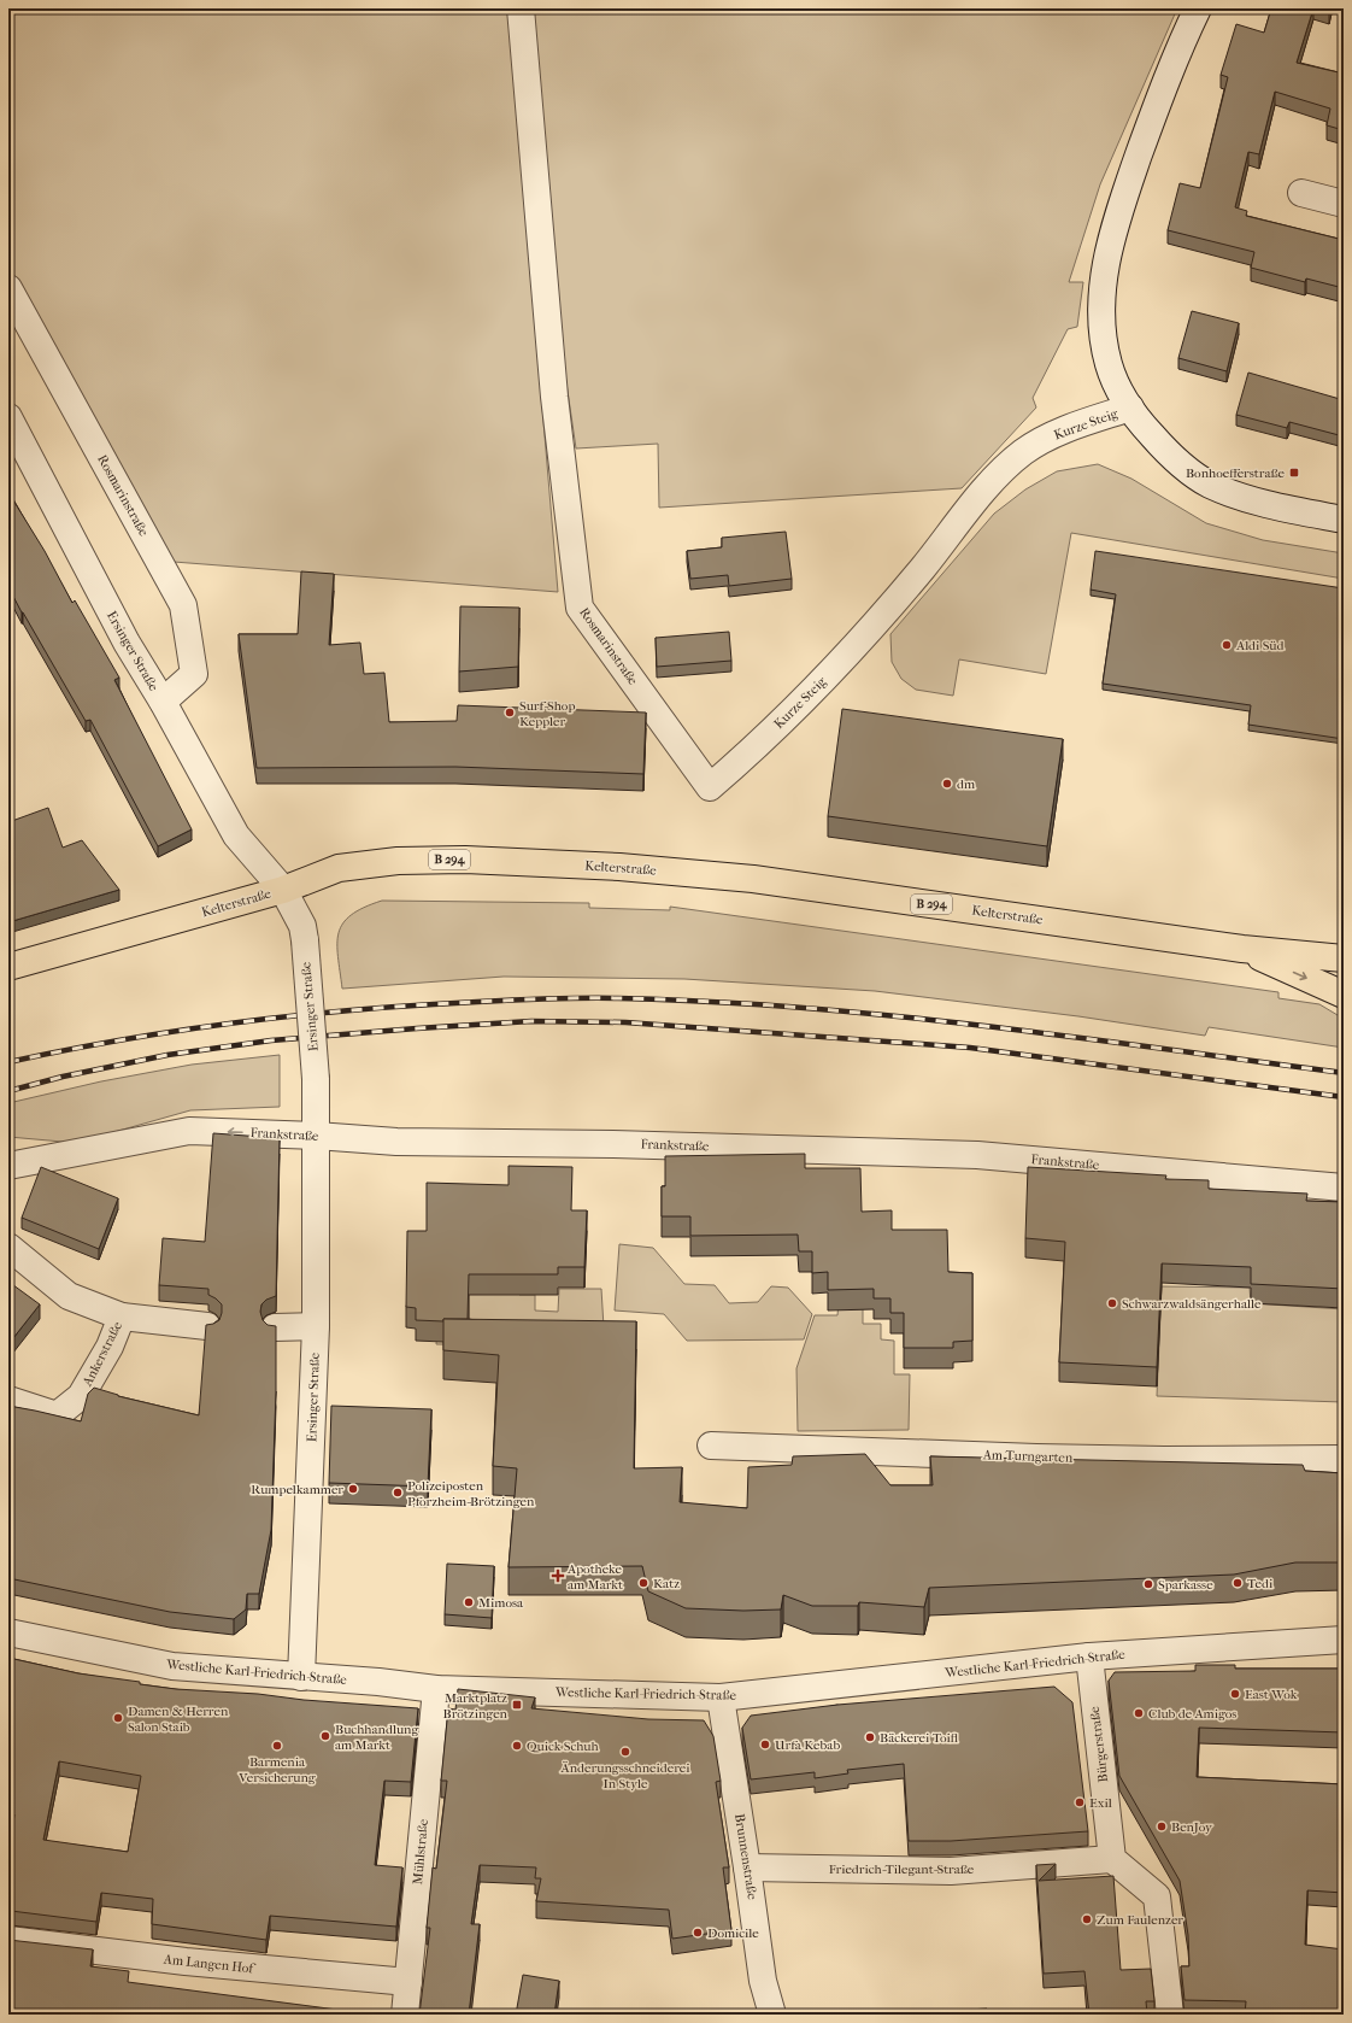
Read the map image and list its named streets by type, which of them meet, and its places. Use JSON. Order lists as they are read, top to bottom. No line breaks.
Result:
{"streets":{"main road":["B 294","Kelterstraße"],"street":["Kurze Steig","Rosmarinstraße","Ersinger Straße","Frankstraße","Ankerstraße","Am Turngarten","Westliche Karl-Friedrich-Straße","Bürgerstraße","Mühlstraße","Brunnenstraße","Friedrich-Tilegant-Straße","Am Langen Hof"]},"crossings":[["Kurze Steig","Rosmarinstraße"],["Rosmarinstraße","Ersinger Straße"],["Ersinger Straße","Kelterstraße"],["Ersinger Straße","Frankstraße"],["Ersinger Straße","Westliche Karl-Friedrich-Straße"],["Westliche Karl-Friedrich-Straße","Bürgerstraße"],["Westliche Karl-Friedrich-Straße","Mühlstraße"],["Westliche Karl-Friedrich-Straße","Brunnenstraße"],["Bürgerstraße","Friedrich-Tilegant-Straße"],["Mühlstraße","Am Langen Hof"],["Brunnenstraße","Friedrich-Tilegant-Straße"]],"places":{"transit":["Bonhoefferstraße","Marktplatz Brötzingen"],"other":["Aldi Süd","Surf-Shop Keppler","dm","Schwarzwaldsängerhalle","Rumpelkammer","Polizeiposten Pforzheim-Brötzingen","Katz","Tedi","Sparkasse","Mimosa","East Wok","Club de Amigos","Damen & Herren Salon Staib","Buchhandlung am Markt","Bäckerei Toifl","Urfa Kebab","Barmenia Versicherung","Quick Schuh","Änderungsschneiderei In Style","Exil","BenJoy","Zum Faulenzer","Domicile"],"health":["Apotheke am Markt"]}}
